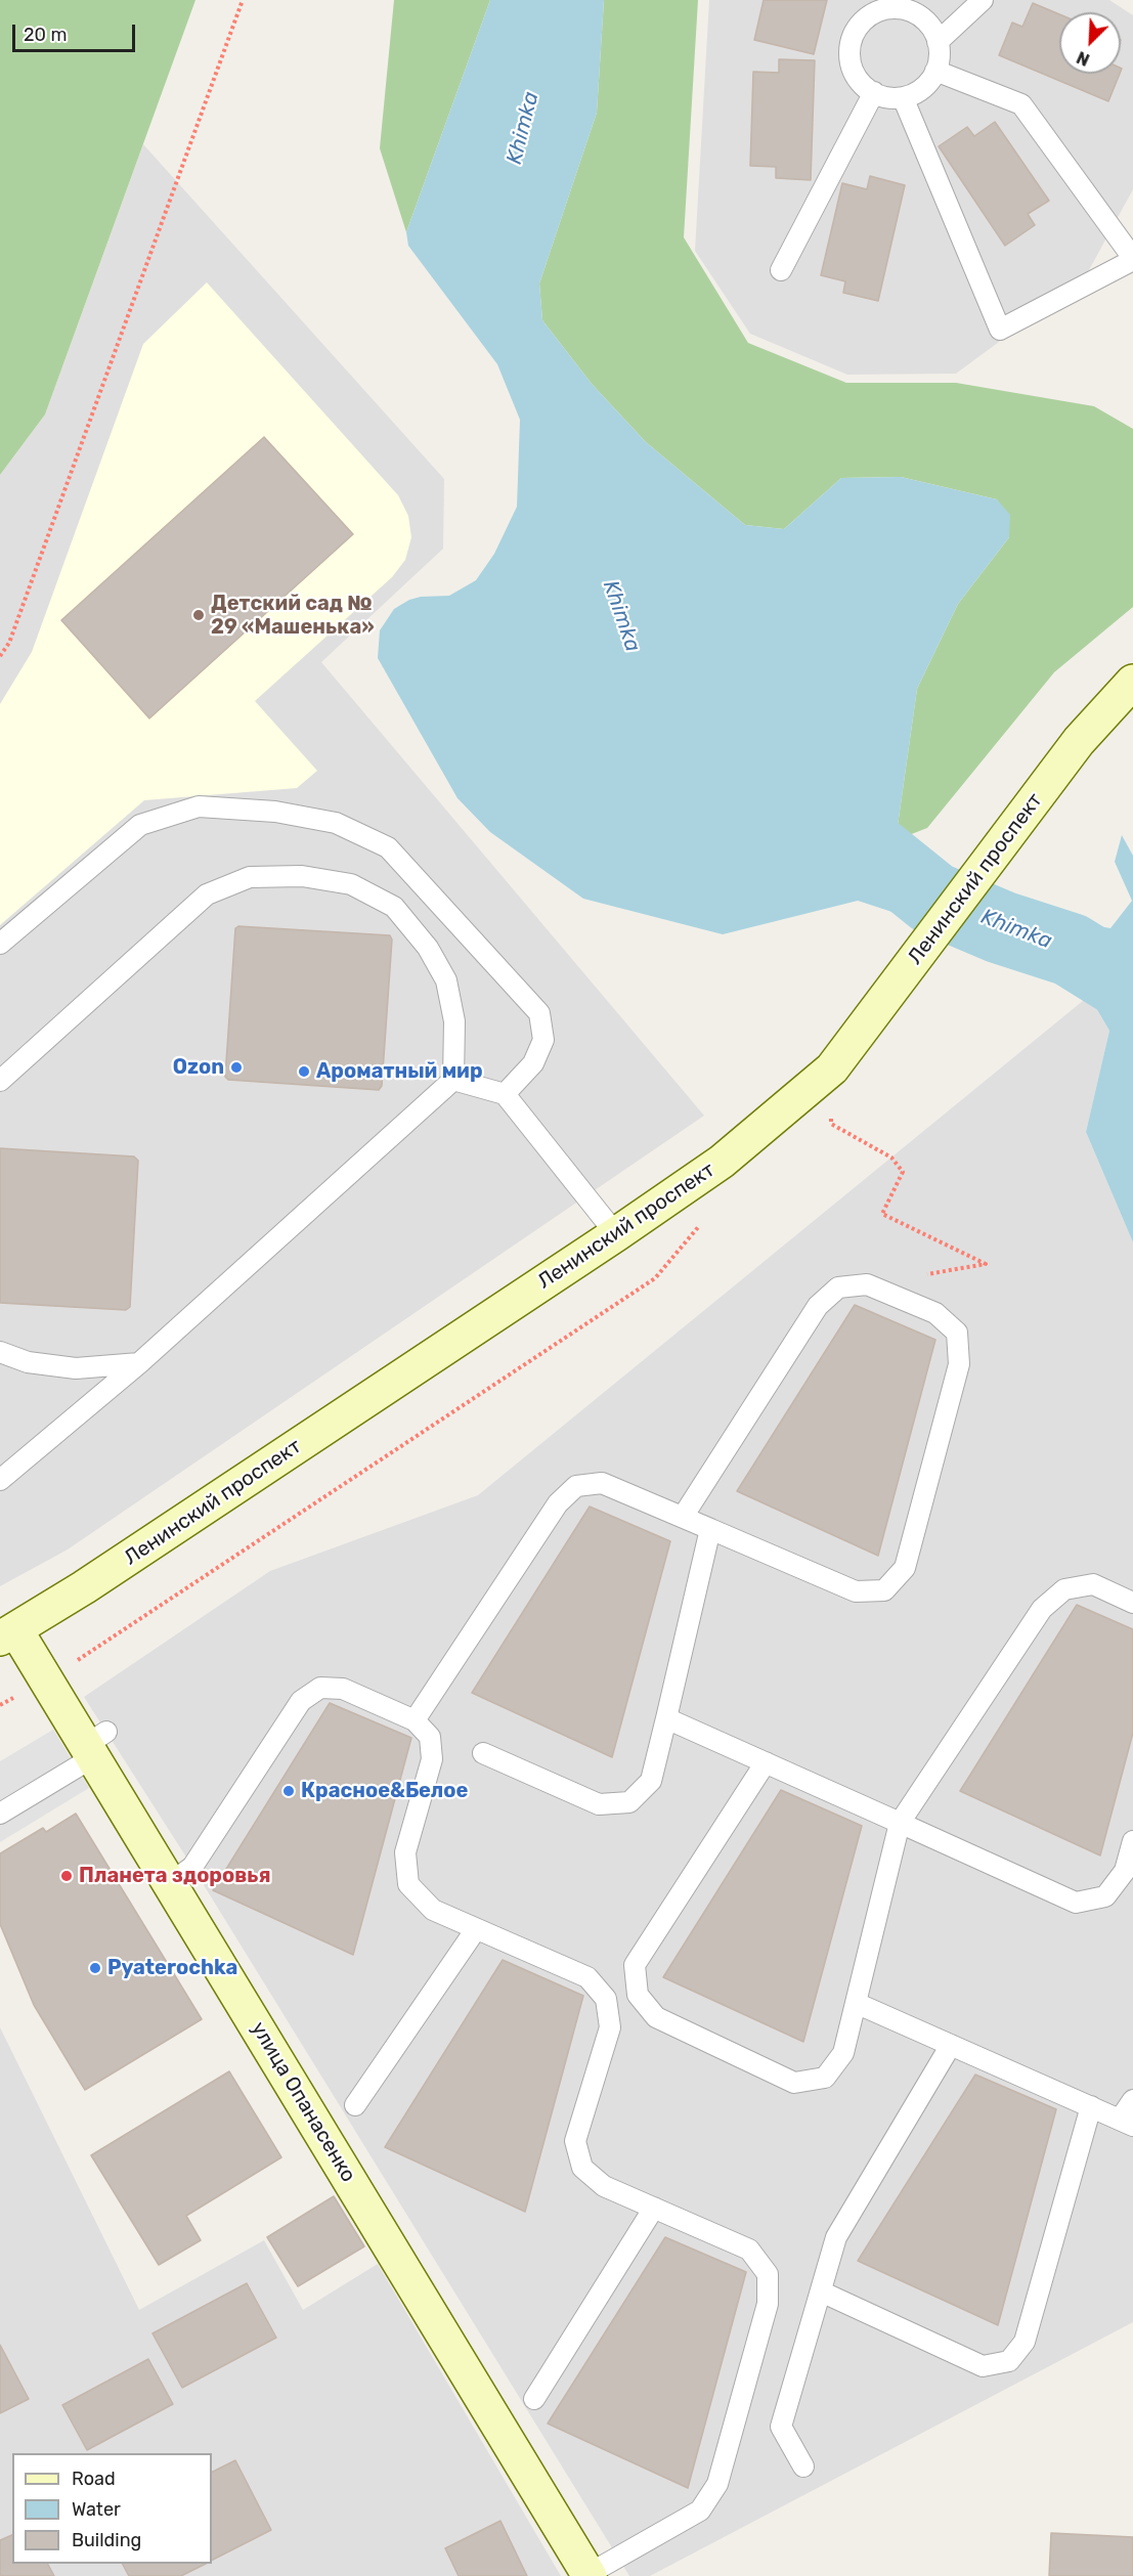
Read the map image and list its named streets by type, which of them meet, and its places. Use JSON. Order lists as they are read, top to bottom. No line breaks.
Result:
{"streets":{"main road":["Ленинский проспект","улица Опанасенко"]},"crossings":[["Ленинский проспект","улица Опанасенко"]],"water":["Khimka"],"places":["Детский сад № 29 «Машенька»","Ozon","Ароматный мир","Красное&Белое","Планета здоровья","Pyaterochka"],"legend":["Road","Water","Building"],"scale_bar":"20 m","north":"bottom left"}
